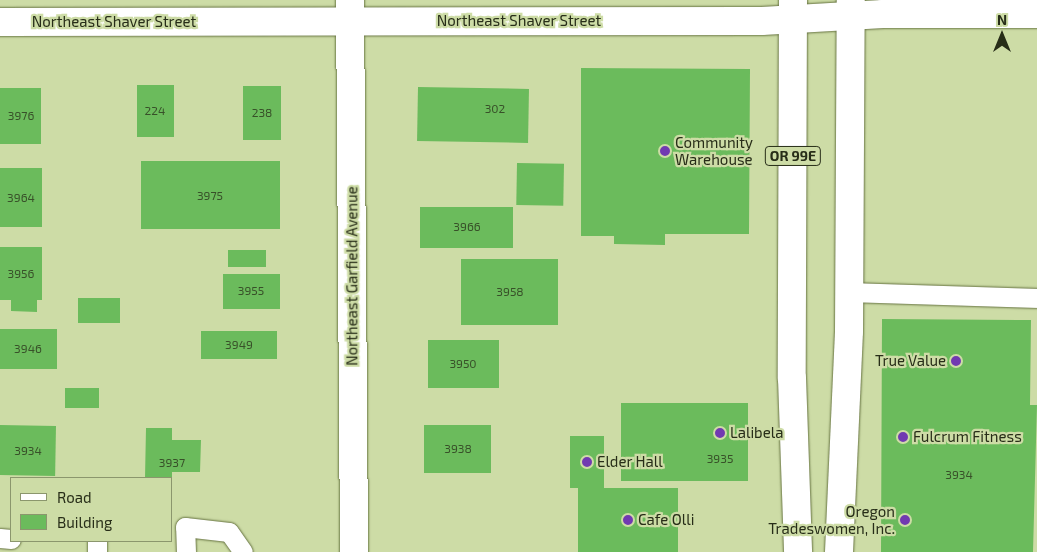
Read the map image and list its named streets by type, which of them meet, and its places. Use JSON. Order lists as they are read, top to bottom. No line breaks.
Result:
{"streets":{"street":["Northeast Shaver Street","OR 99E","Northeast Garfield Avenue"]},"crossings":[["Northeast Shaver Street","OR 99E"],["Northeast Shaver Street","Northeast Garfield Avenue"]],"places":["Community Warehouse","True Value","Lalibela","Fulcrum Fitness","Elder Hall","Cafe Olli","Oregon Tradeswomen, Inc."],"house_numbers":["302","224","238","3976","3975","3964","3966","3956","3955","3958","3949","3946","3950","3938","3934","3935","3937","3934"],"legend":["Road","Building"],"north":"top"}
